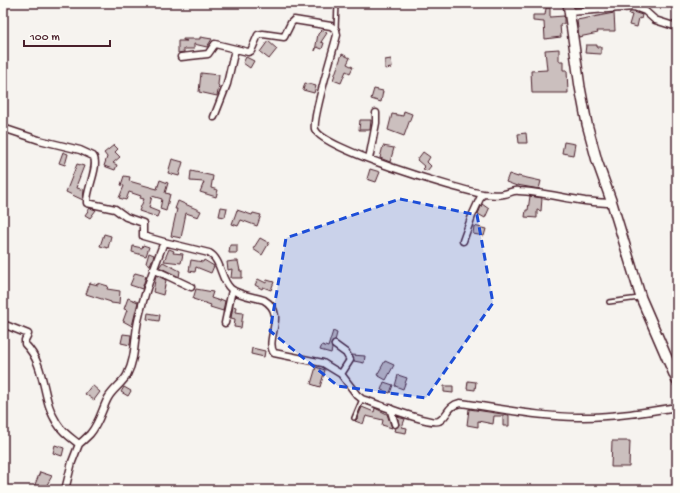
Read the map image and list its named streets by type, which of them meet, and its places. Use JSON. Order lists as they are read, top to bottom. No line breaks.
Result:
{"scale_bar":"100 m"}
